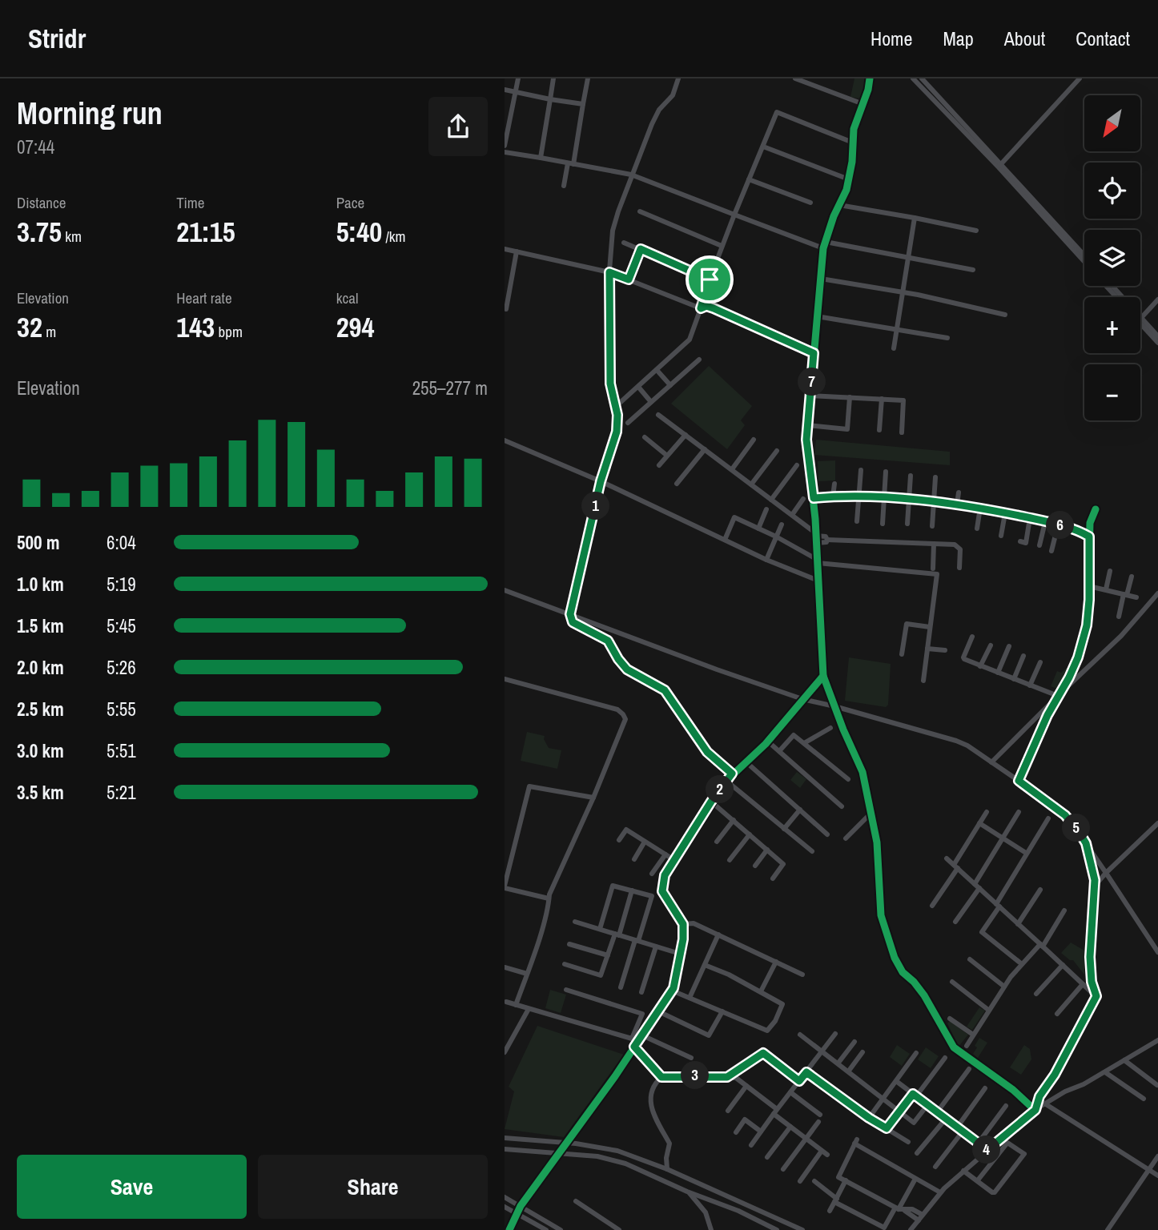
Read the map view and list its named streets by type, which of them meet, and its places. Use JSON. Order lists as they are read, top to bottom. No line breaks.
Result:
{"north":"bottom left","page":{"header":"Stridr","nav":["Home","Map","About","Contact"],"heading":["Morning run","07:44"],"map_buttons":["+","−"],"stats":[["Distance","3.75 km"],["Time","21:15"],["Pace","5:40 /km"],["Elevation","32 m"],["Heart rate","143 bpm"],["kcal","294"]],"chart":["Elevation","255–277 m"],"pins":["7","1","6","2","5","3","4"],"list":[{"name":"500 m","note":"6:04"},{"name":"1.0 km","note":"5:19"},{"name":"1.5 km","note":"5:45"},{"name":"2.0 km","note":"5:26"},{"name":"2.5 km","note":"5:55"},{"name":"3.0 km","note":"5:51"},{"name":"3.5 km","note":"5:21"}],"buttons":["Save","Share"]}}
